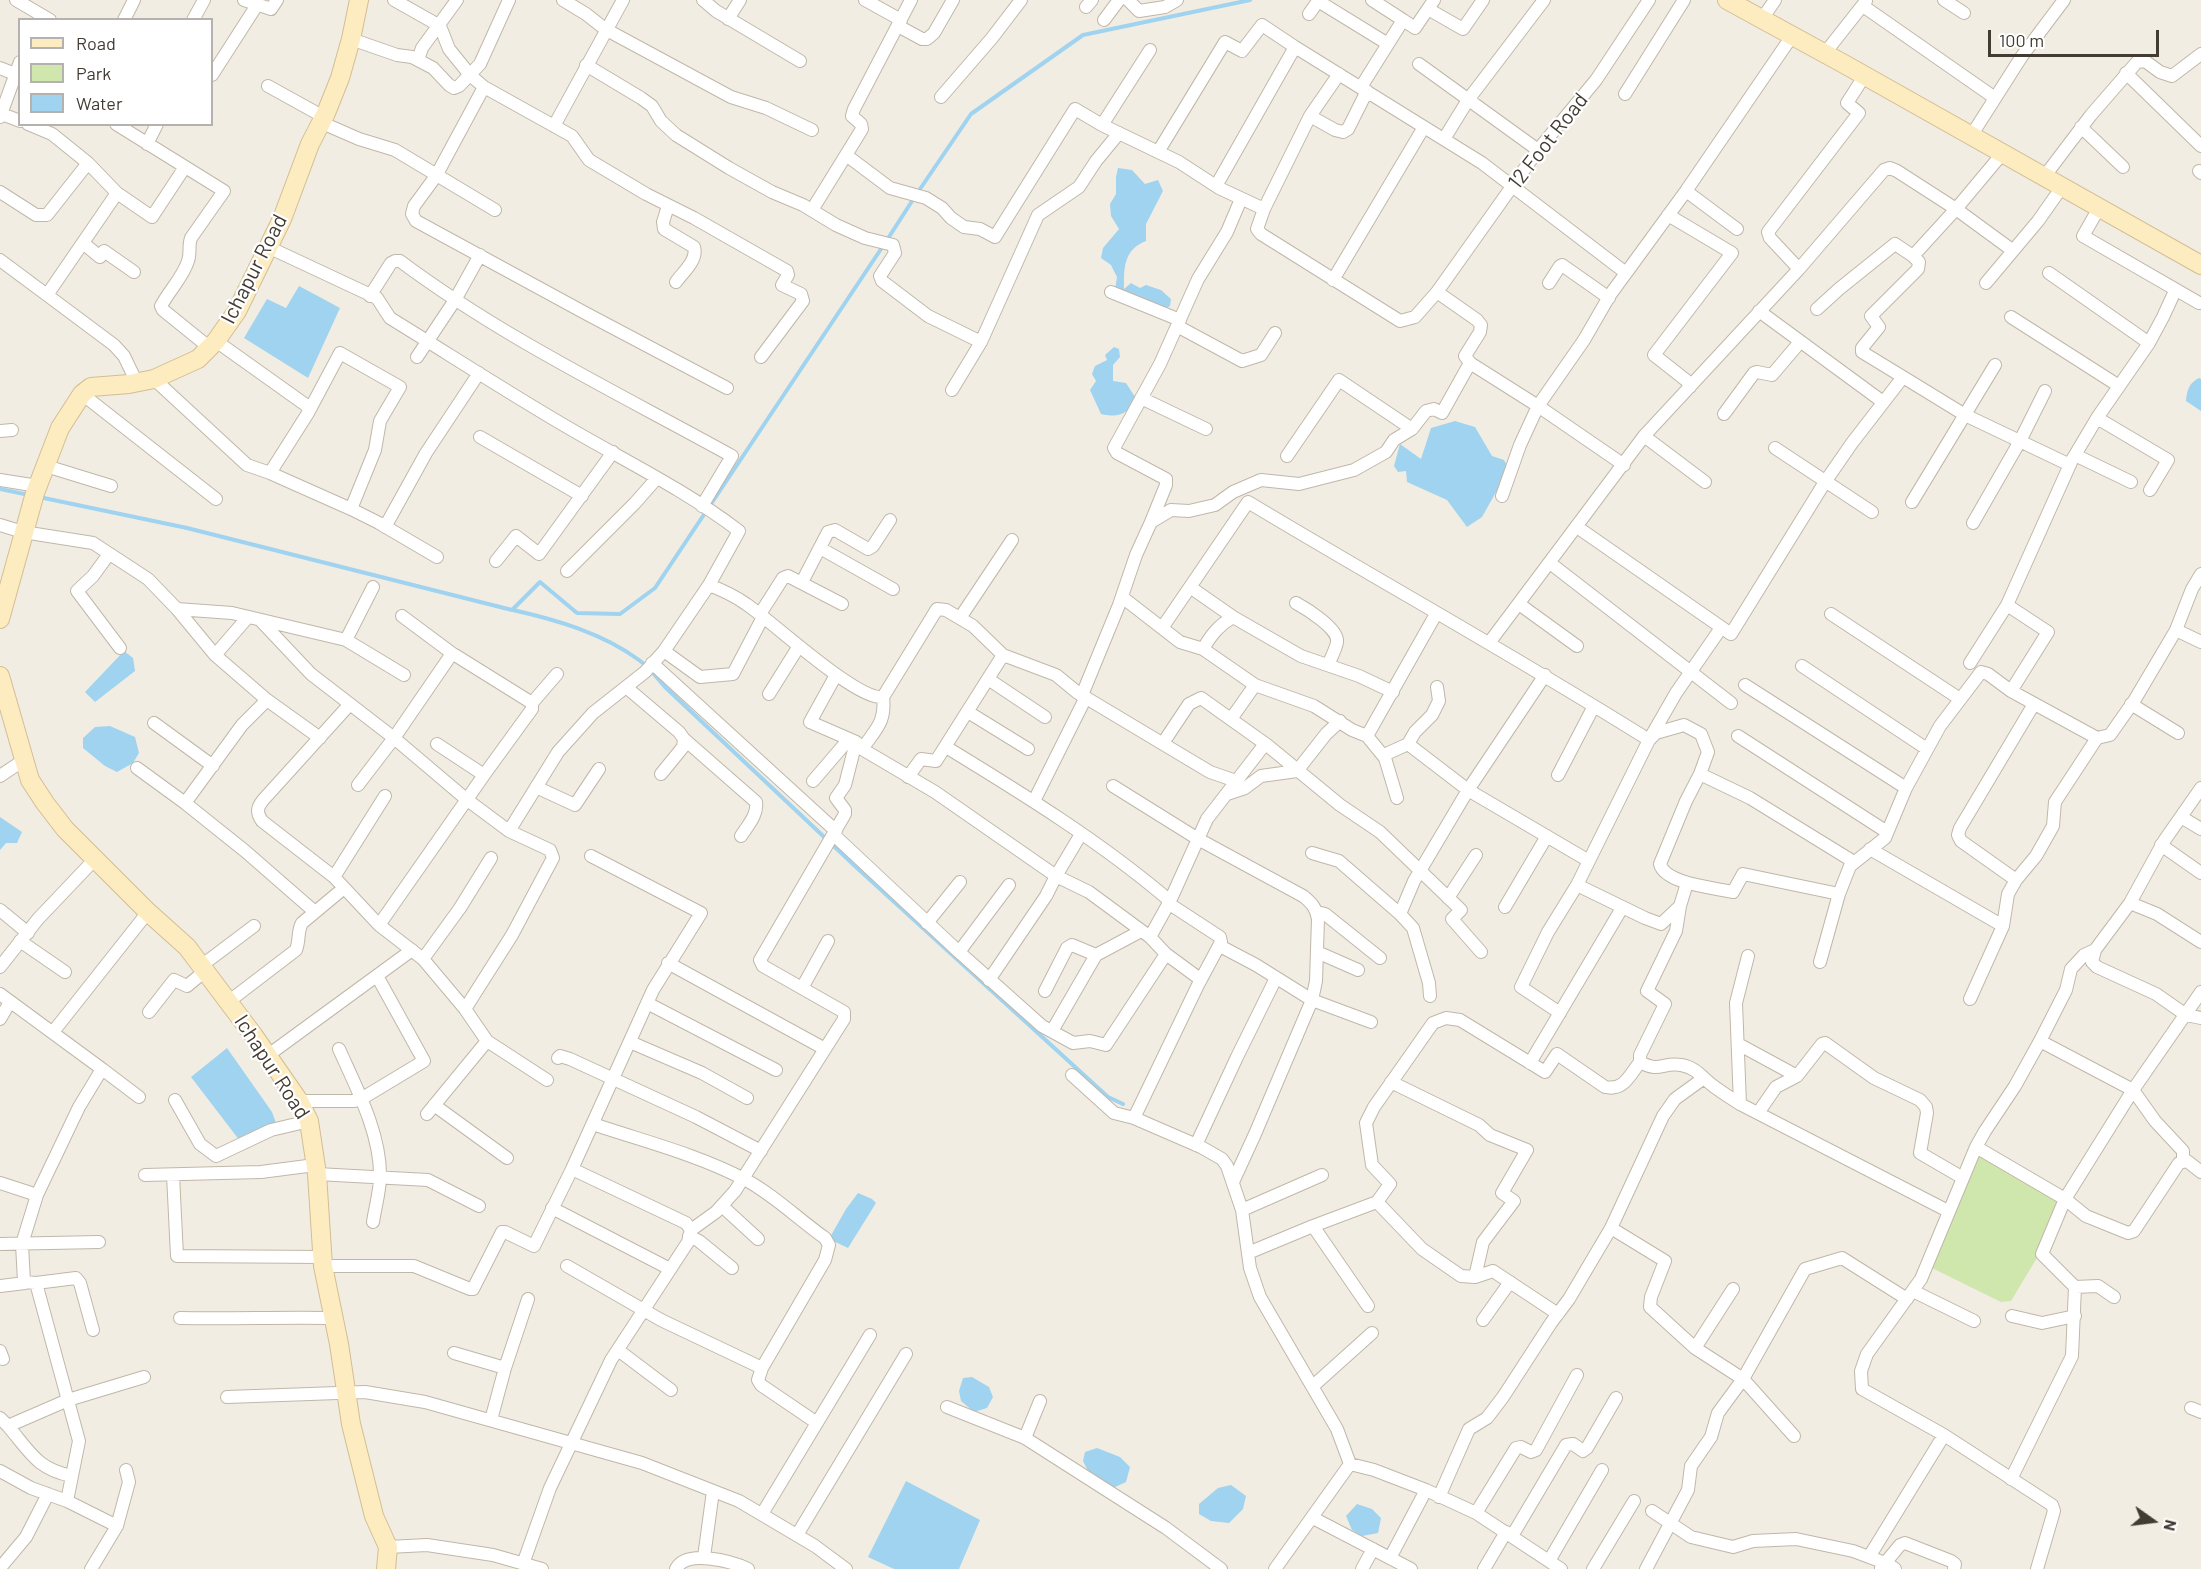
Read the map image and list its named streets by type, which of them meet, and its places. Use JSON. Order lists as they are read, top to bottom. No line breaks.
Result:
{"streets":{"street":["12 Foot Road","Ichapur Road"]},"legend":["Road","Park","Water"],"scale_bar":"100 m","north":"right"}
